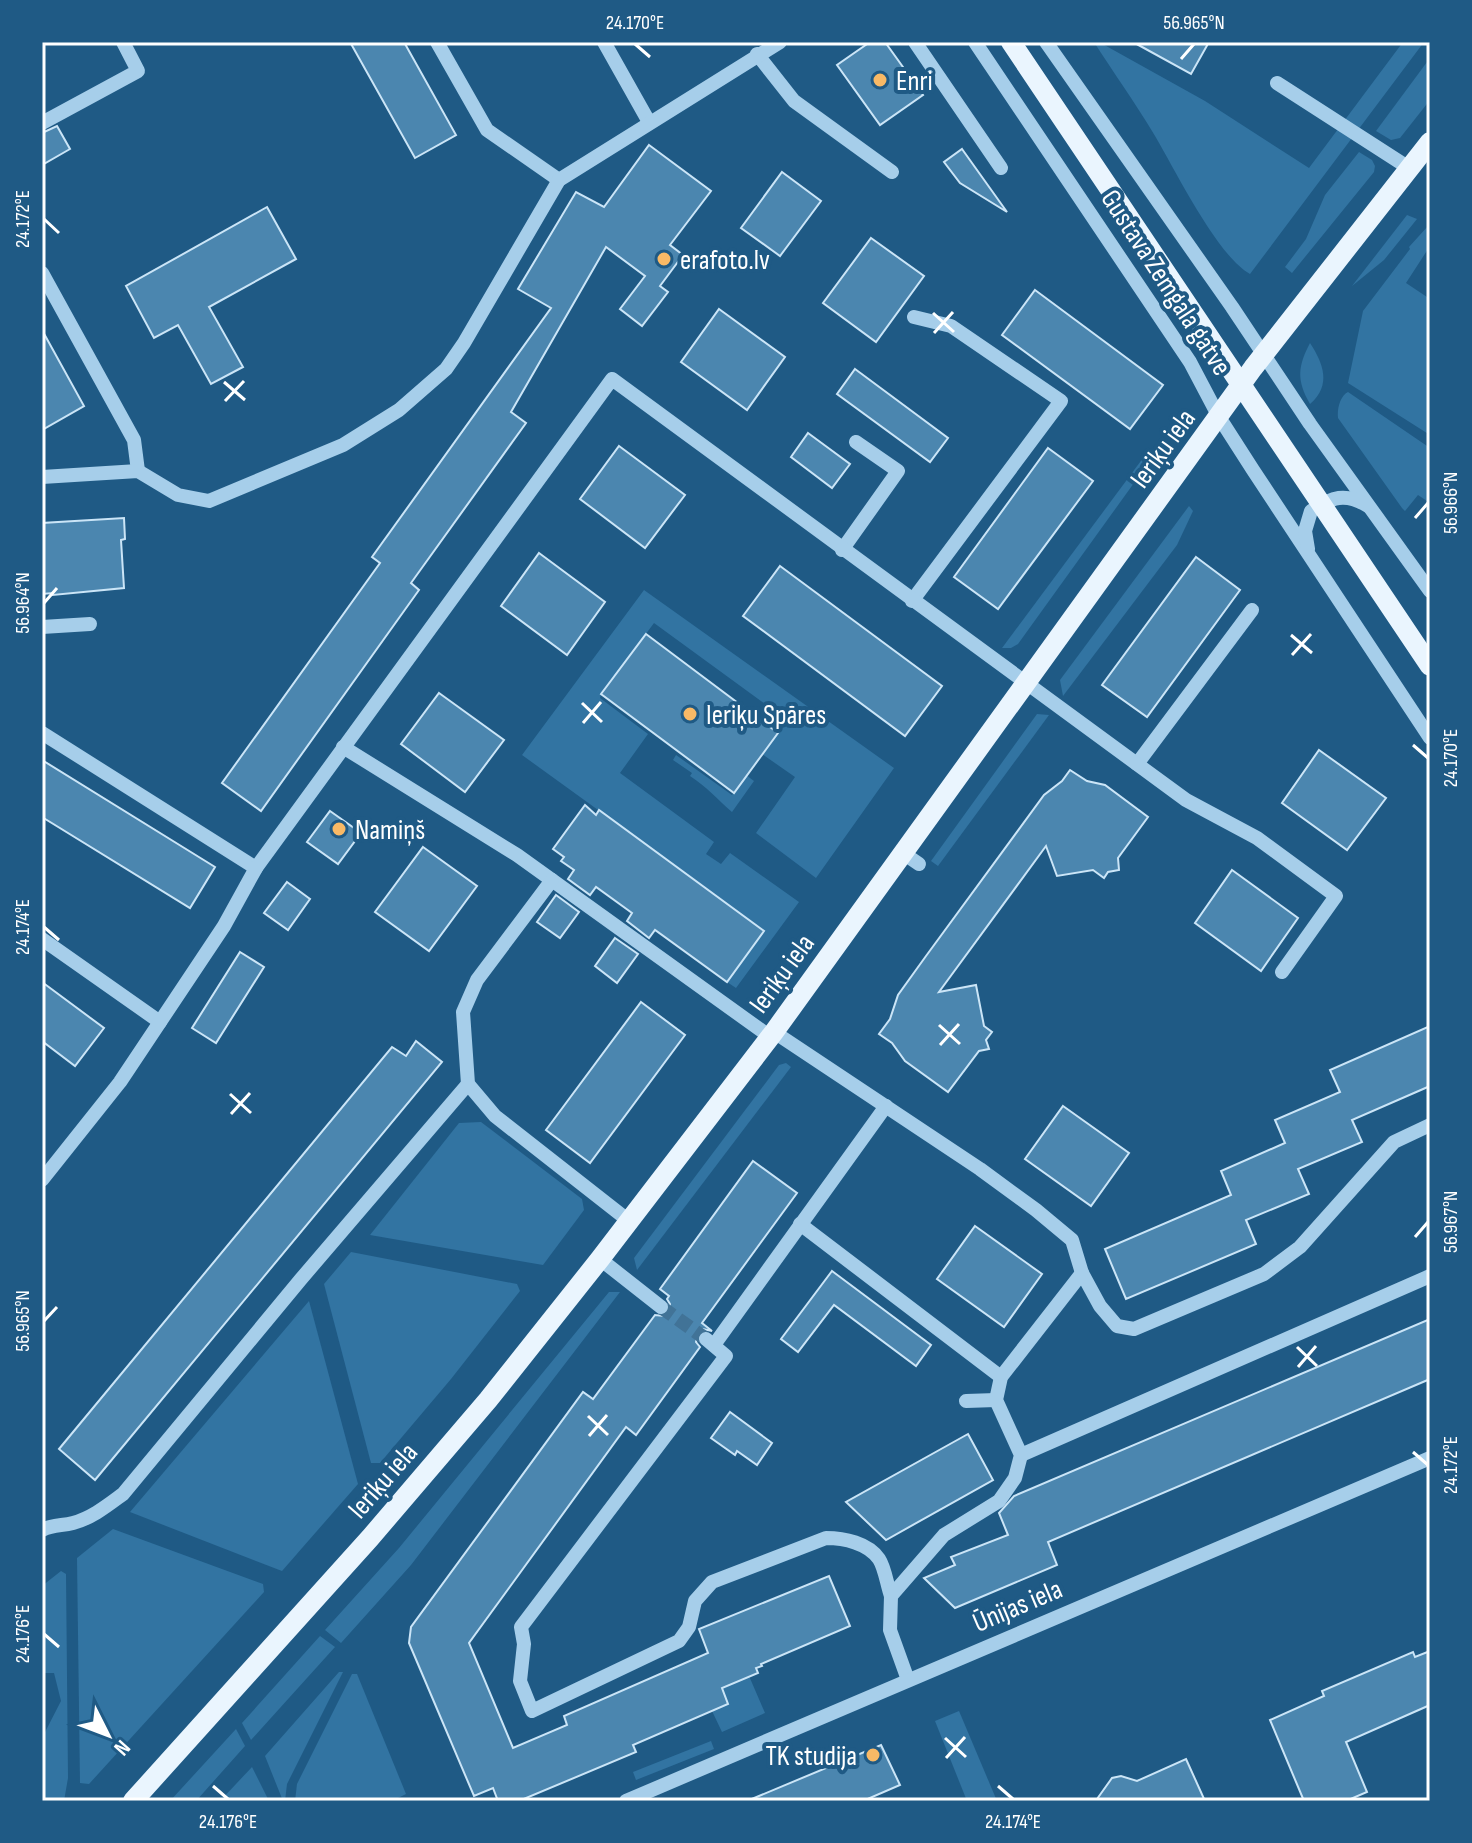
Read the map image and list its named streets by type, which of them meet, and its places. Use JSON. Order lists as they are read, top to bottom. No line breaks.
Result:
{"streets":{"main road":["Gustava Zemgala gatve","Ieriķu iela"],"street":["Ūnijas iela"]},"crossings":[["Gustava Zemgala gatve","Ieriķu iela"]],"places":["Enri","erafoto.lv","Ieriķu Spāres","Namiņš","TK studija"],"north":"bottom right","coordinates":["24.170°E","56.965°N","24.172°E","56.966°N","56.964°N","24.174°E","56.967°N","24.176°E"]}
